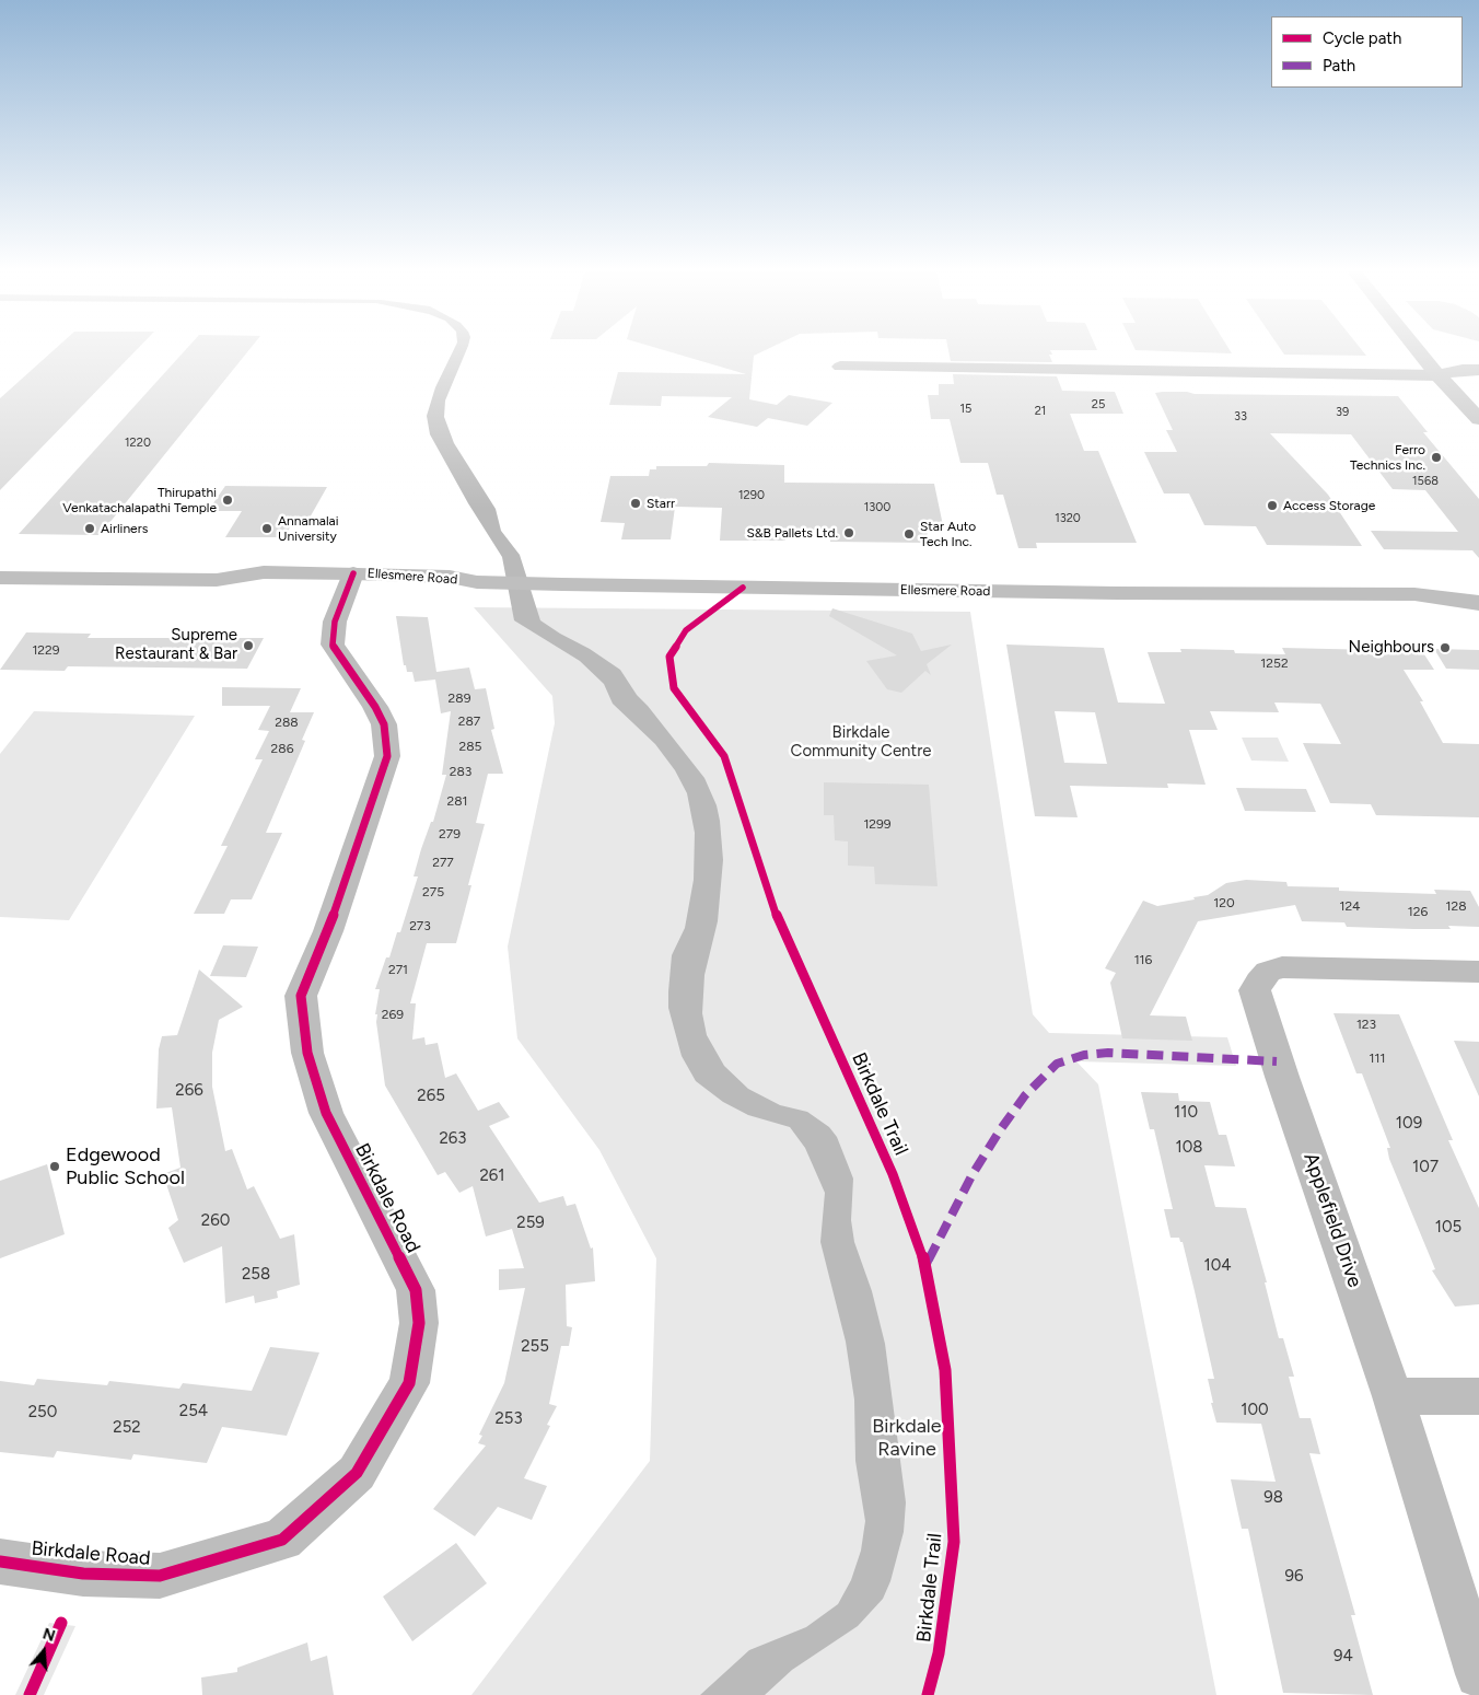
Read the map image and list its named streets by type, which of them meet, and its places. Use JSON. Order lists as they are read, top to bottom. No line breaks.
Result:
{"streets":{"main road":["Ellesmere Road"],"street":["Birkdale Road","Applefield Drive"],"cycle path":["Birkdale Trail"]},"crossings":[["Ellesmere Road","Birkdale Road"]],"parks":["Birkdale Community Centre","Birkdale Ravine"],"places":["Ferro Technics Inc.","Thirupathi Venkatachalapathi Temple","Starr","Access Storage","Airliners","Annamalai University","S&B Pallets Ltd.","Star Auto Tech Inc.","Supreme Restaurant & Bar","Neighbours","Edgewood Public School"],"house_numbers":["25","15","21","39","33","1220","1568","1290","1300","1320","1229","1252","289","287","288","285","286","283","281","1299","279","277","275","120","124","128","126","273","116","271","269","123","111","266","265","110","109","263","108","107","261","260","259","105","104","258","255","100","254","250","253","252","98","96","94"],"legend":["Cycle path","Path"],"north":"top"}
